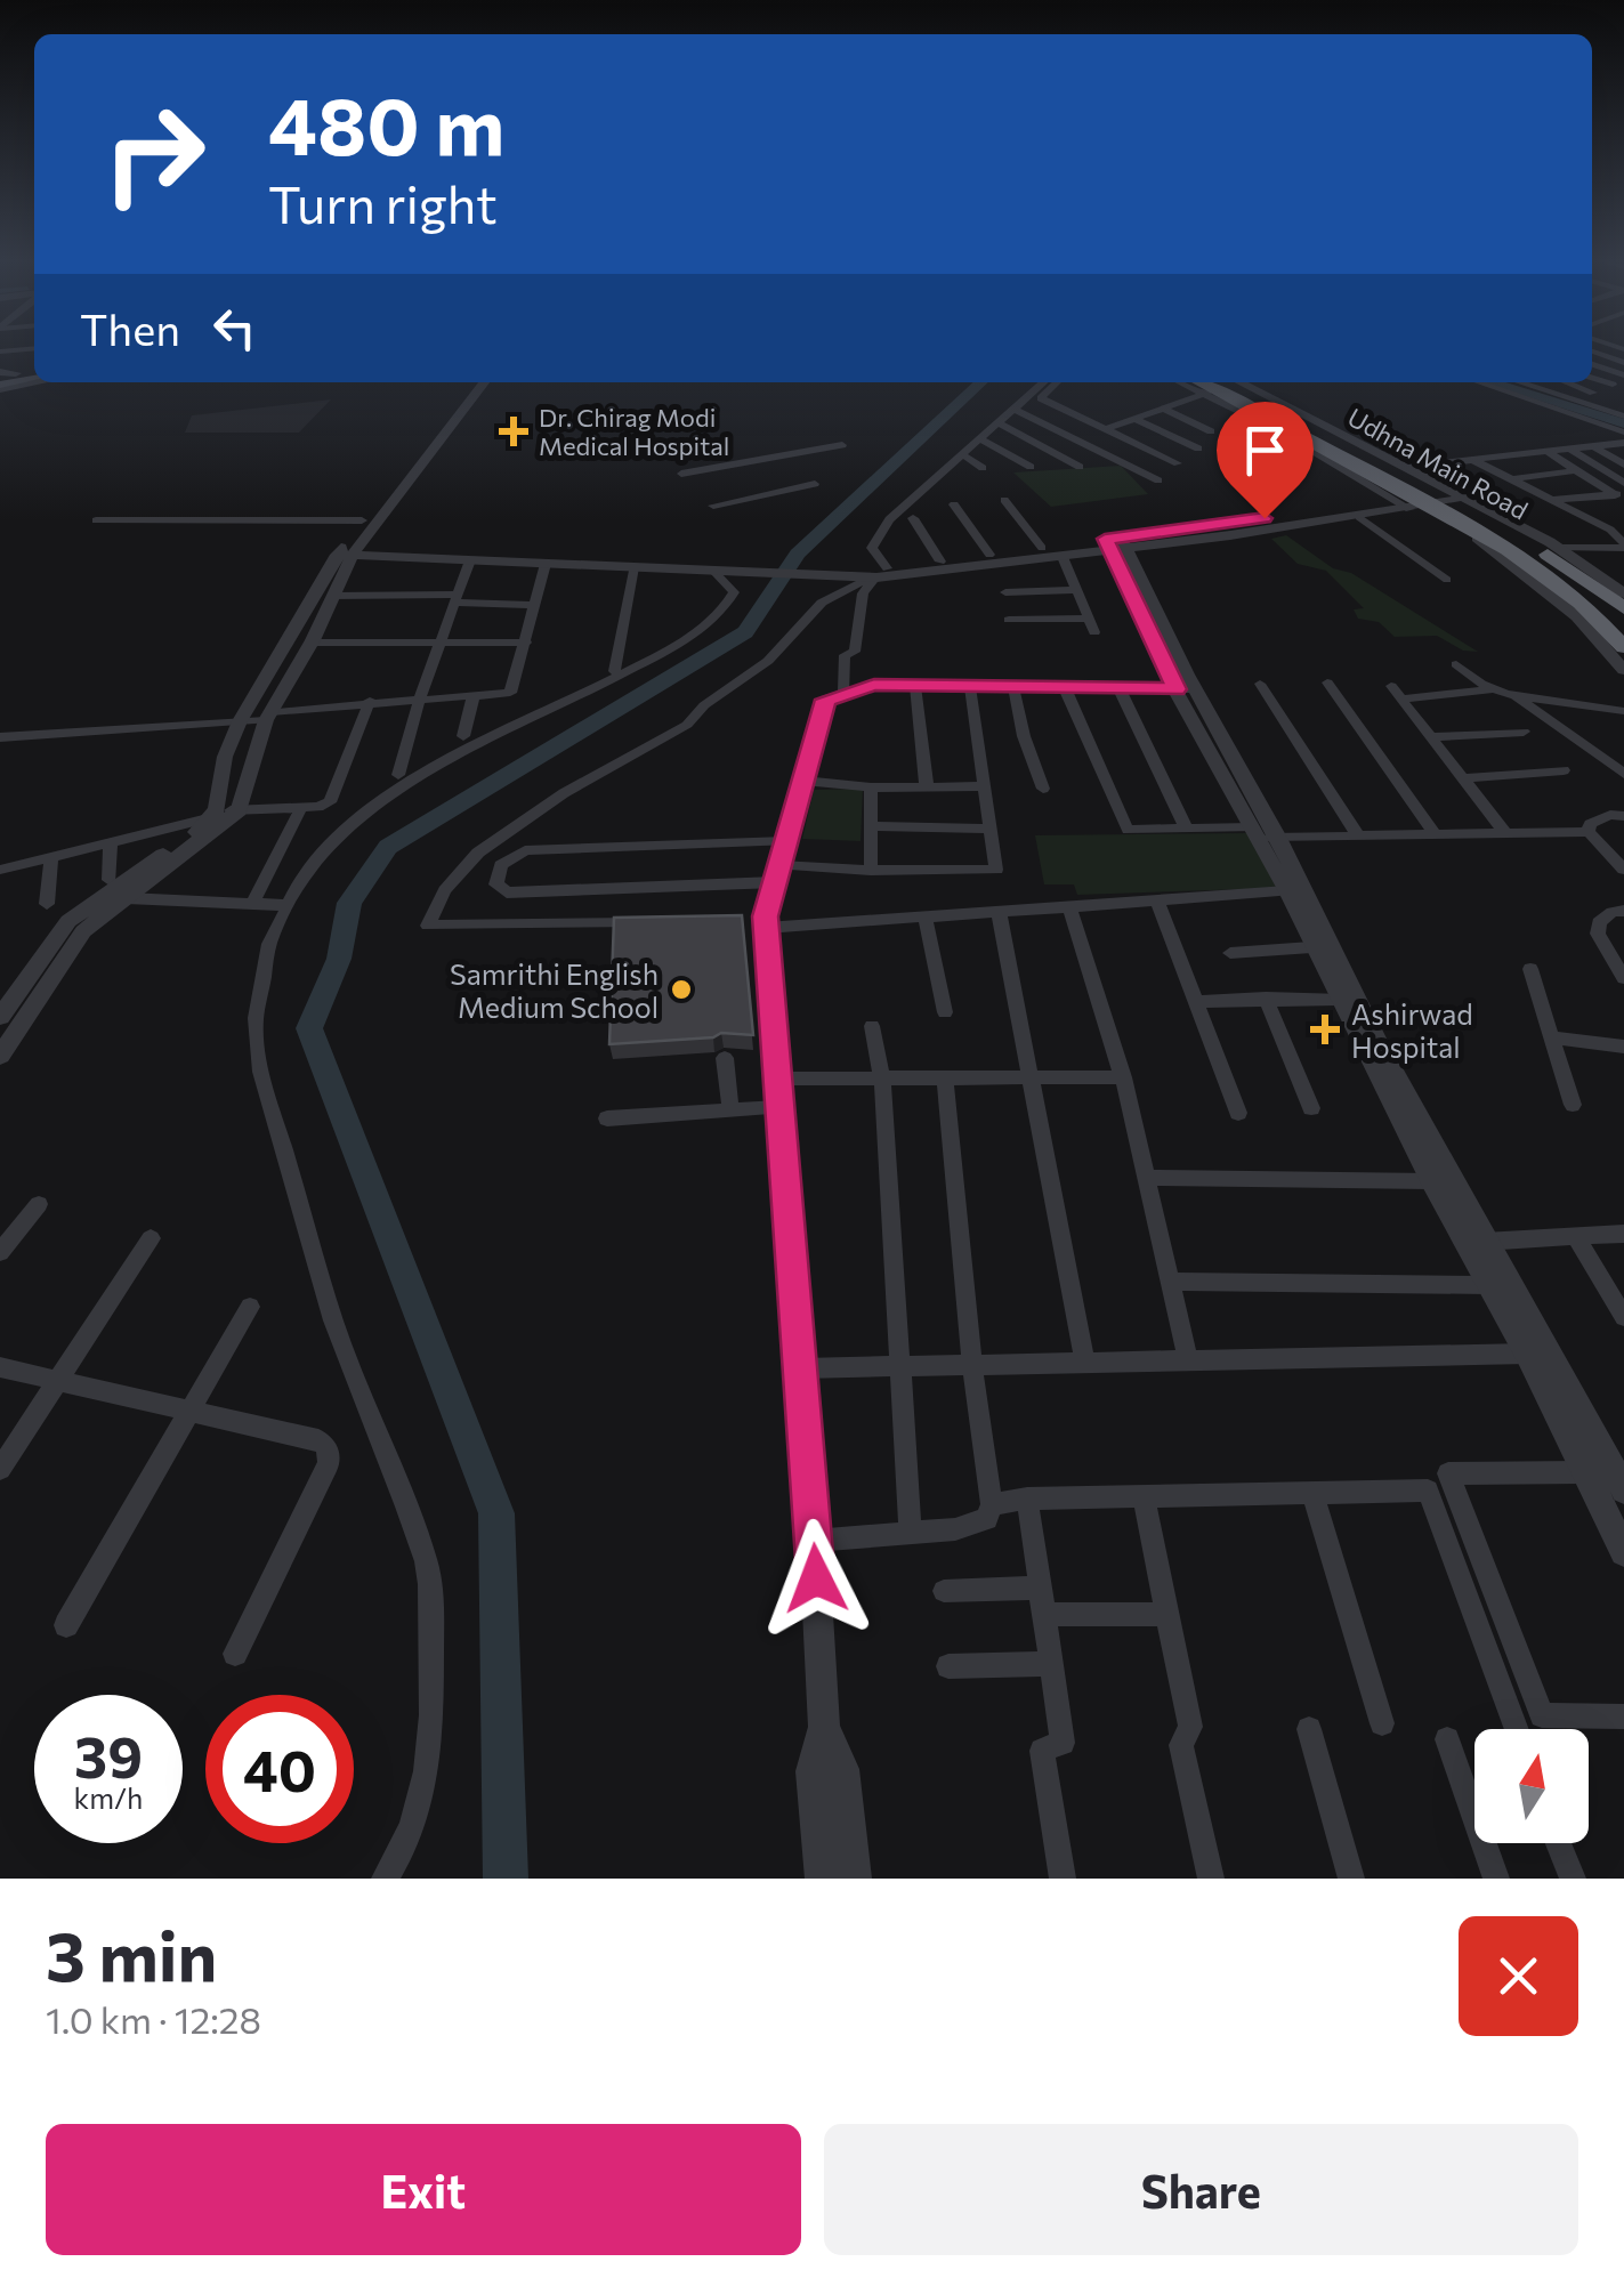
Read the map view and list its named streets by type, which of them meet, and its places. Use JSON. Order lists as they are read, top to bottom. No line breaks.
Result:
{"streets":{"highway":["Udhna Main Road"]},"places":{"health":["Dr. Chirag Modi Medical Hospital","Ashirwad Hospital"],"other":["Samrithi English Medium School"]},"north":"top","page":{"turn":["480 m","Turn right"],"then":"Then","speed":"39 km/h","limit":"40","heading":["3 min","1.0 km · 12:28"],"buttons":["Exit","Share"]}}
